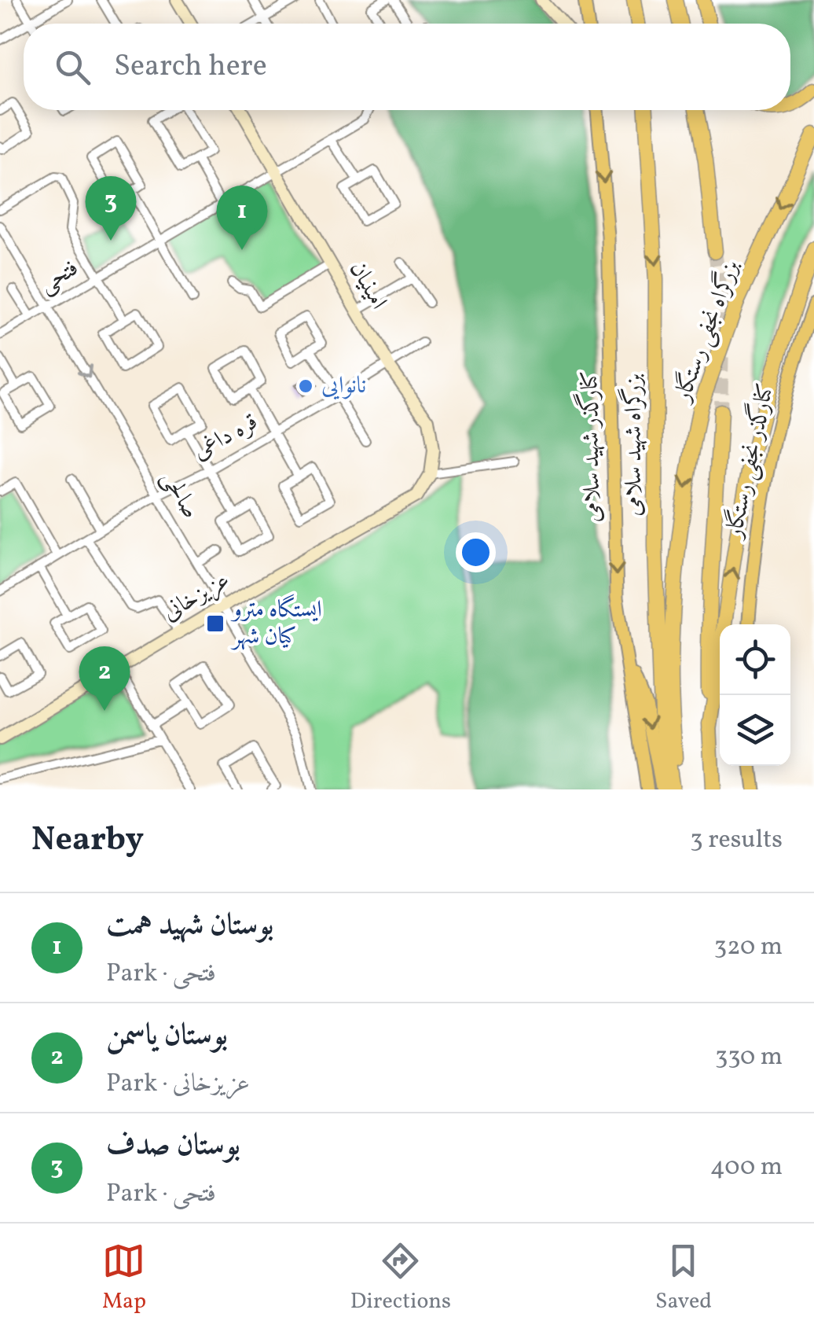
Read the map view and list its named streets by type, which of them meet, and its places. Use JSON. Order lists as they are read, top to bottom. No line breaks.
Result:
{"streets":{"highway":["بزرگراه نجفی رستگار","بزرگراه شهید سلامی"],"main road":["امینیان","کنارگذر شهید سلامی","کنارگذر نجفی رستگار","عزیزخانی"],"street":["فتحی","قره داغی","صالحی"]},"crossings":[["فتحی","امینیان"],["فتحی","صالحی"],["امینیان","قره داغی"],["امینیان","عزیزخانی"],["بزرگراه نجفی رستگار","بزرگراه شهید سلامی"],["قره داغی","صالحی"],["صالحی","عزیزخانی"]],"one_way":["کنارگذر شهید سلامی"],"places":{"other":["نانوایی"],"transit":["ایستگاه مترو کیان شهر"]},"page":{"search":"Search here","pins":["3","1","2"],"heading":["Nearby","3 results"],"list":[{"mark":"1","name":"بوستان شهید همت","note":"Park · فتحی","value":"320 m"},{"mark":"2","name":"بوستان یاسمن","note":"Park · عزیزخانی","value":"330 m"},{"mark":"3","name":"بوستان صدف","note":"Park · فتحی","value":"400 m"}],"nav":["Map","Directions","Saved"]}}
